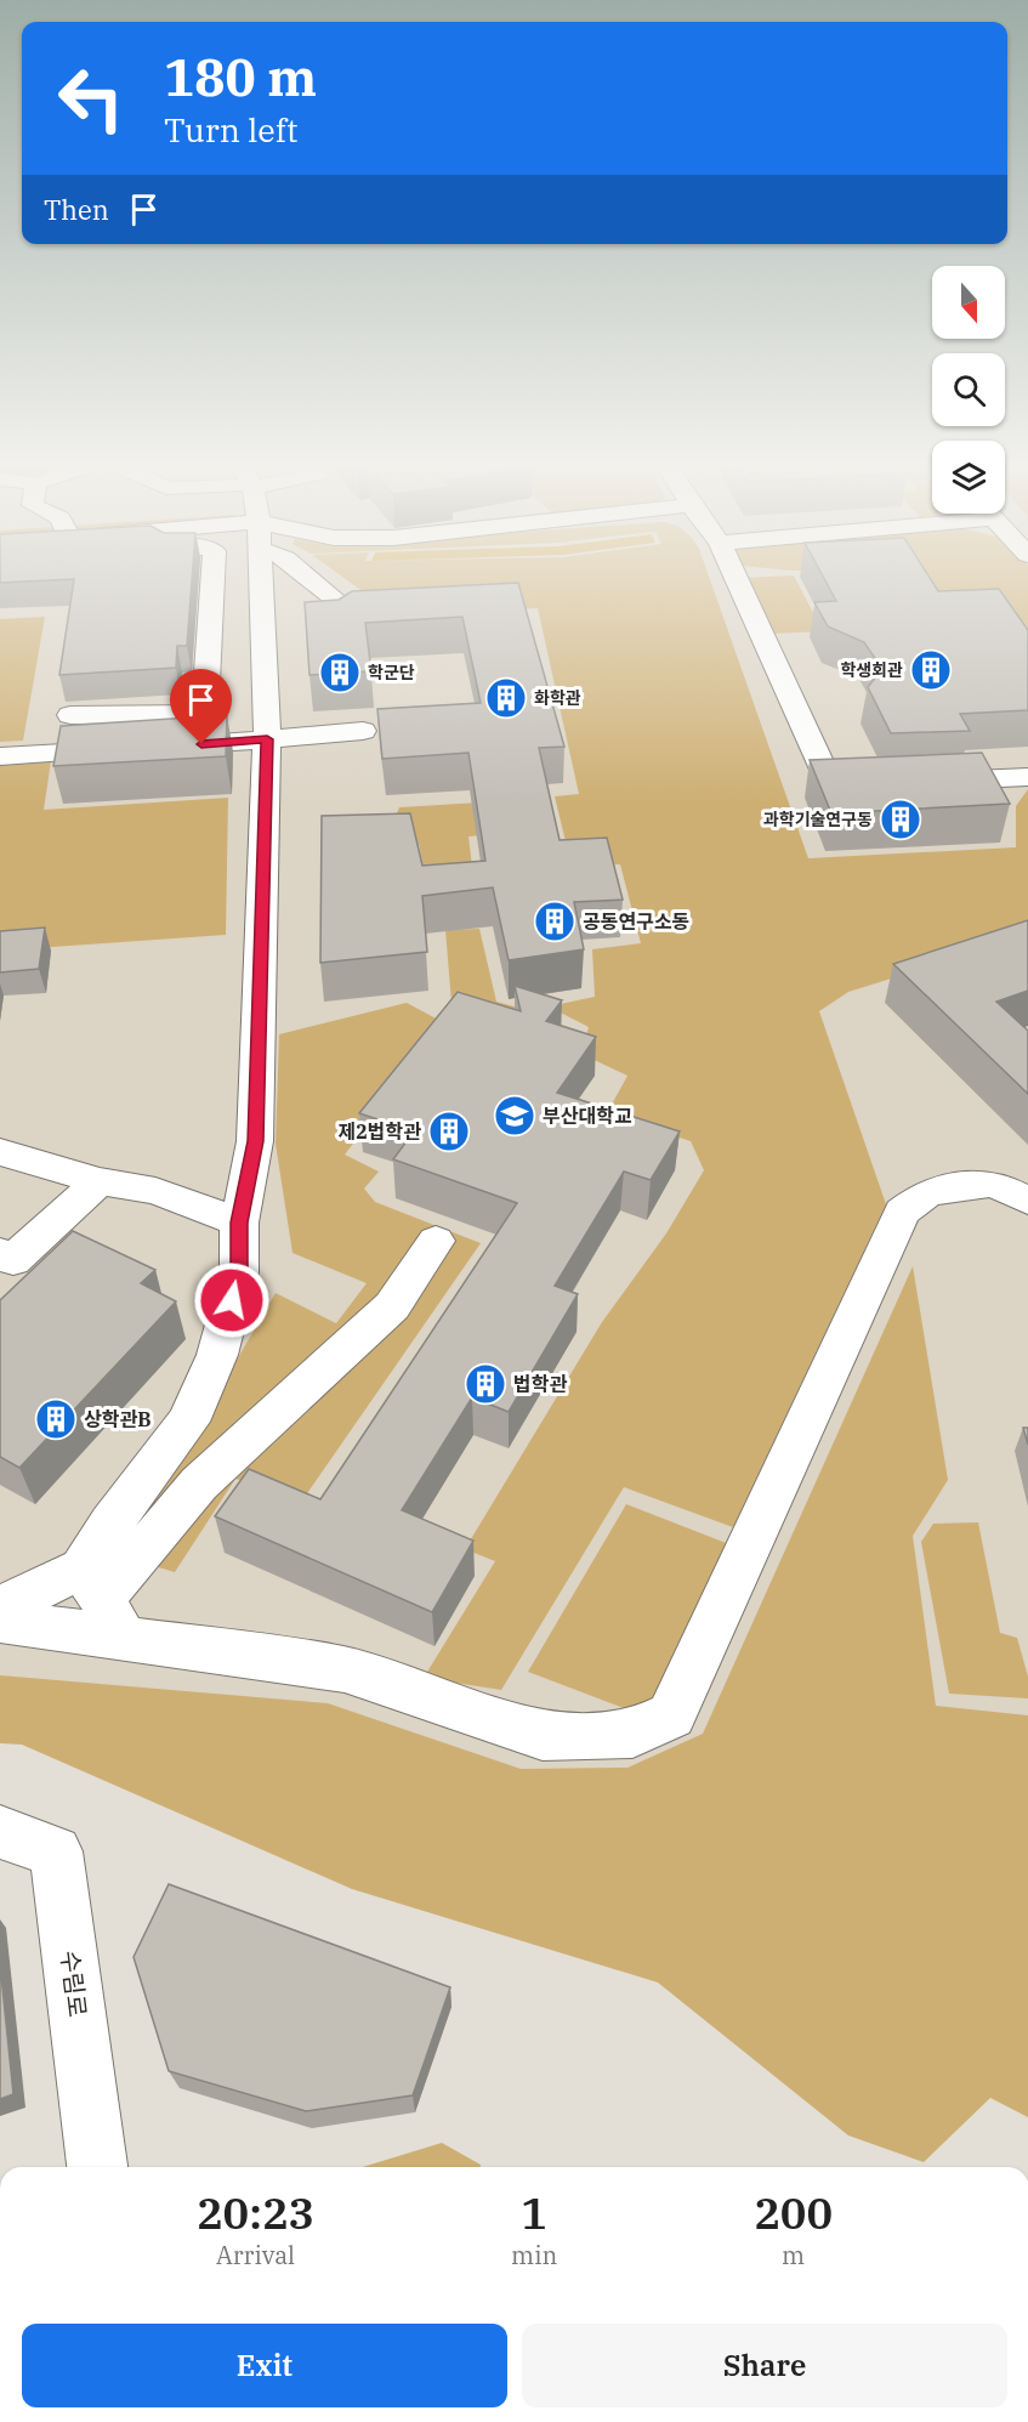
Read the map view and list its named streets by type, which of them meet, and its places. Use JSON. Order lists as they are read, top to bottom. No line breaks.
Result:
{"streets":{"street":["수림로"]},"places":{"building":["학생회관","학군단","화학관","과학기술연구동","공동연구소동","제2법학관","법학관","상학관B"],"school or university":["부산대학교"]},"north":"bottom","page":{"turn":["180 m","Turn left"],"then":"Then","eta":["20:23","Arrival","1","min","200","m"],"buttons":["Exit","Share"]}}
